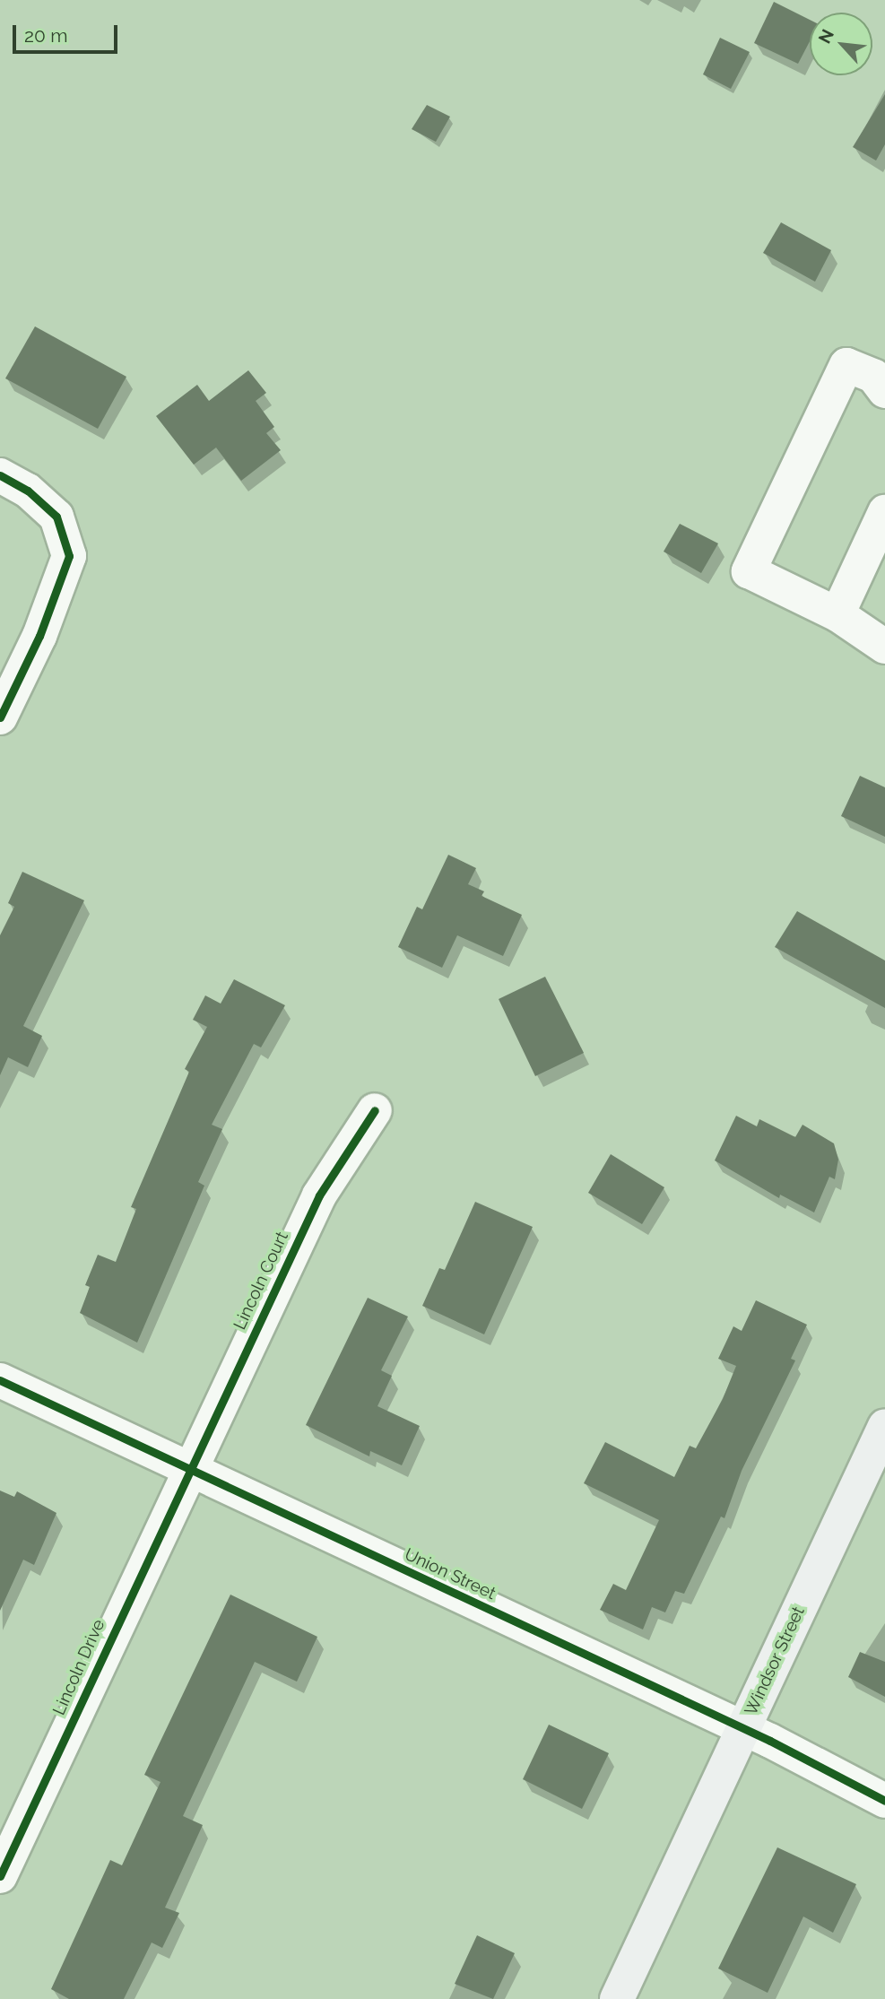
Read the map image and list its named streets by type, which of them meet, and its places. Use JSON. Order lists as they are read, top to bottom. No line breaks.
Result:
{"streets":{"main road":["Windsor Street"],"street":["Lincoln Court","Union Street","Lincoln Drive"]},"crossings":[["Lincoln Court","Union Street"],["Lincoln Court","Lincoln Drive"],["Union Street","Windsor Street"],["Union Street","Lincoln Drive"]],"scale_bar":"20 m","north":"top left"}
